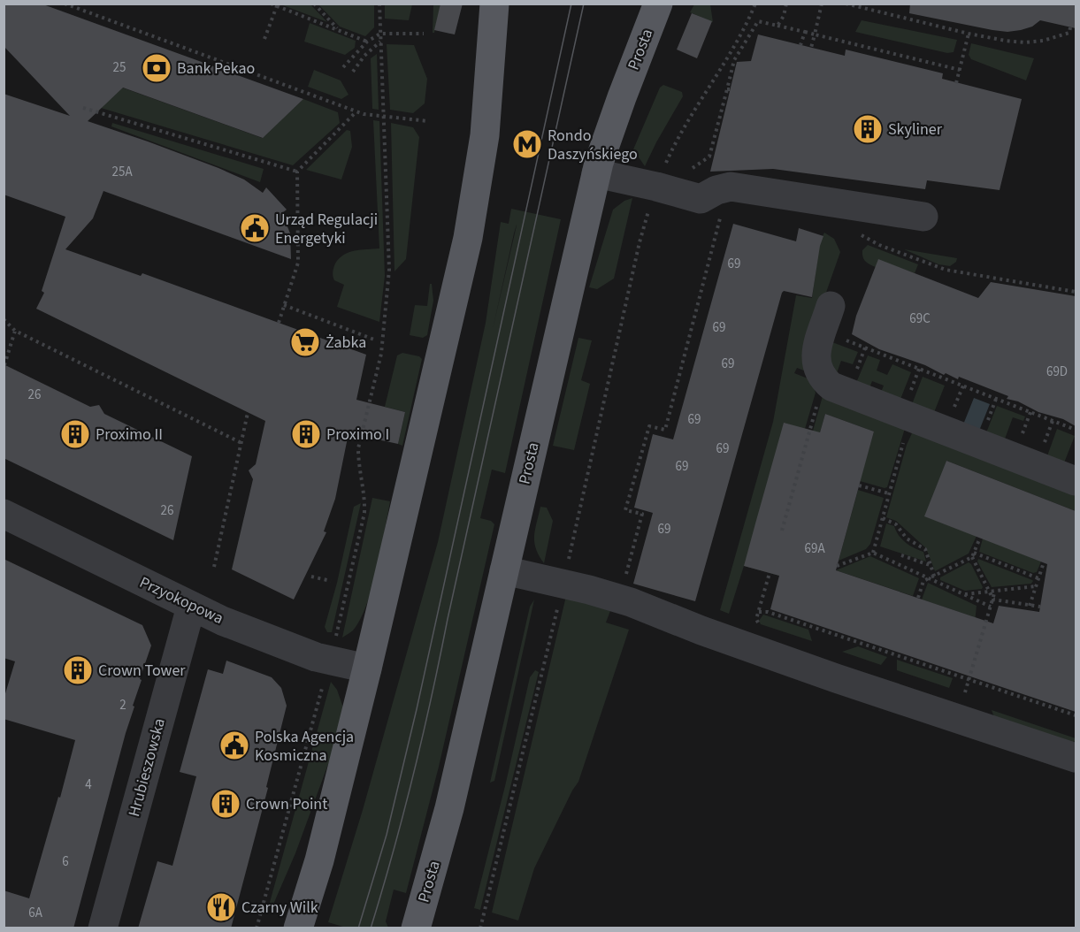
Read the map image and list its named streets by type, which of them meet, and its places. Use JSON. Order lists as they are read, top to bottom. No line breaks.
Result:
{"streets":{"main road":["Prosta"],"street":["Przyokopowa","Hrubieszowska"]},"crossings":[["Przyokopowa","Hrubieszowska"]],"places":{"bank":["Bank Pekao"],"building":["Skyliner","Proximo II","Proximo I","Crown Tower","Crown Point"],"metro station":["Rondo Daszyńskiego"],"public building":["Urząd Regulacji Energetyki","Polska Agencja Kosmiczna"],"supermarket":["Żabka"],"restaurant":["Czarny Wilk"]},"house_numbers":["25","25A","69","69C","69","69","69D","26","69","69","69","26","69","69A","2","4","6","6A"]}
